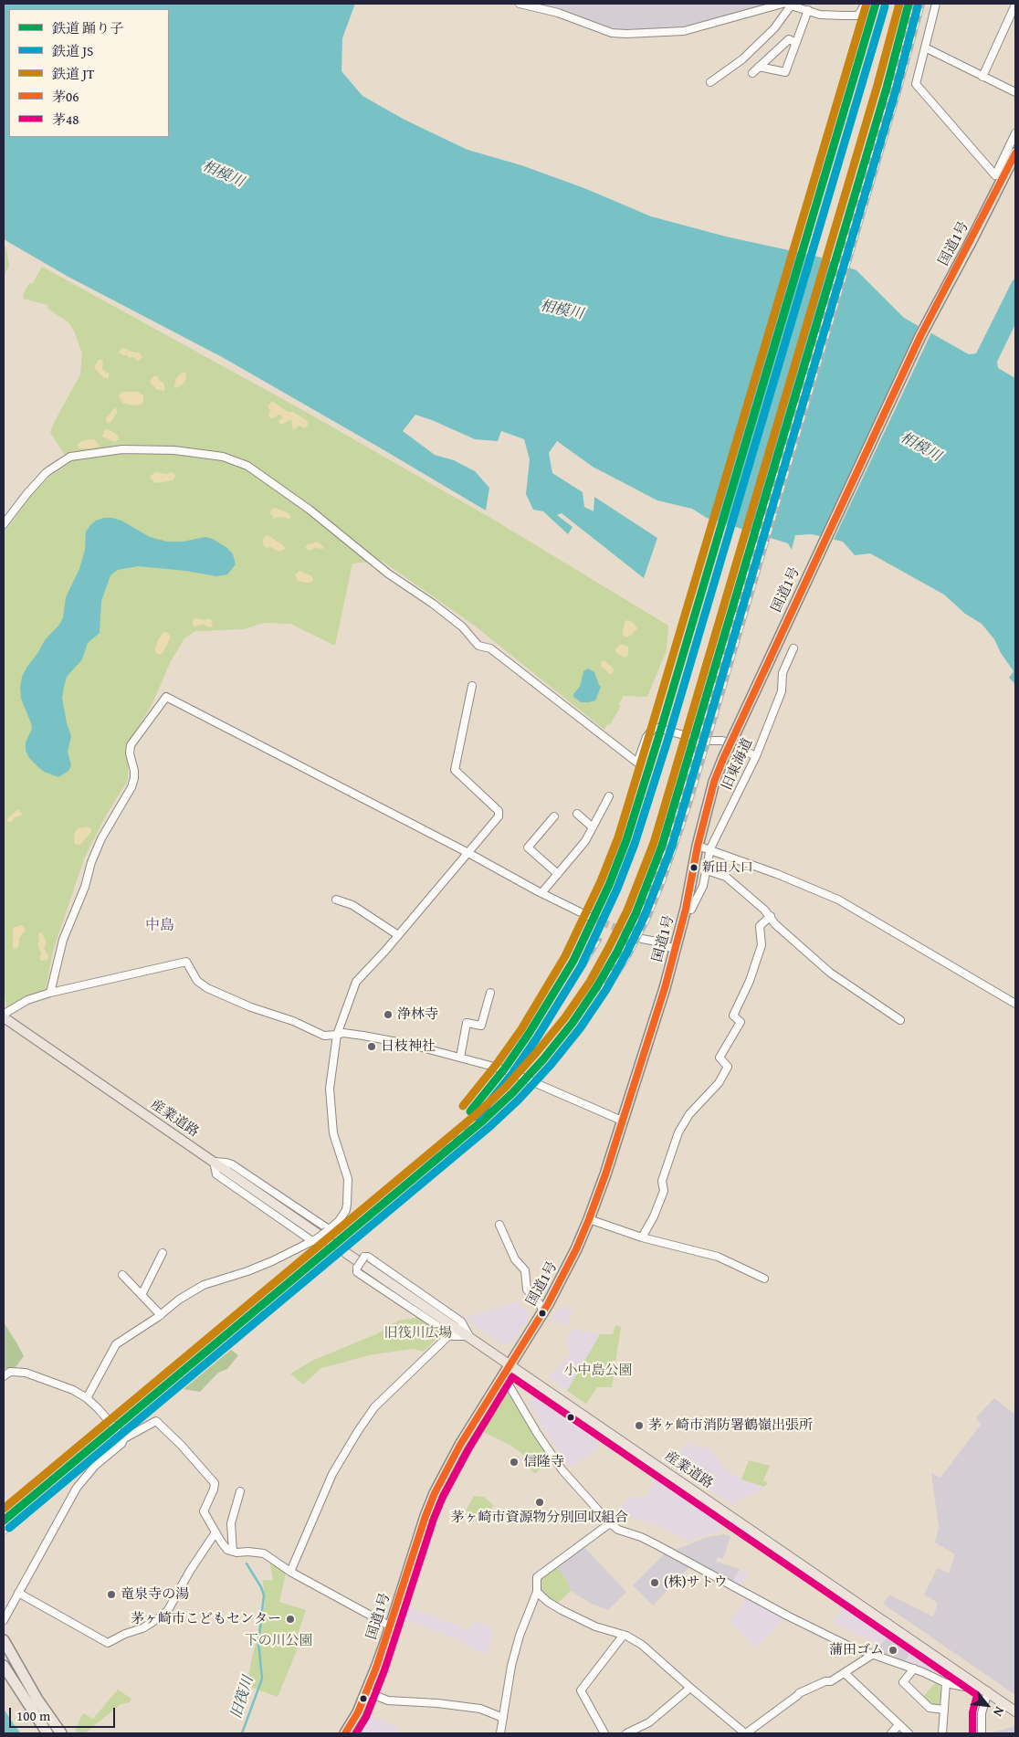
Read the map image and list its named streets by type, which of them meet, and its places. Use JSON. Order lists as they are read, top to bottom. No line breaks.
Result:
{"streets":{"highway":["国道1号"],"main road":["産業道路"],"street":["旧東海道"]},"crossings":[["国道1号","旧東海道"],["国道1号","産業道路"]],"districts":["中島"],"water":["相模川","旧筏川"],"parks":["旧筏川広場","小中島公園","下の川公園"],"places":["新田入口","浄林寺","日枝神社","茅ヶ崎市消防署鶴嶺出張所","信隆寺","茅ヶ崎市資源物分別回収組合","(株)サトウ","竜泉寺の湯","茅ヶ崎市こどもセンター","蒲田ゴム"],"lines":["rail line 踊り子","rail line JT","rail line JS","transit line 茅06","transit line 茅48"],"legend":["鉄道 踊り子","鉄道 JS","鉄道 JT","茅06","茅48"],"scale_bar":"100 m","north":"bottom right"}
